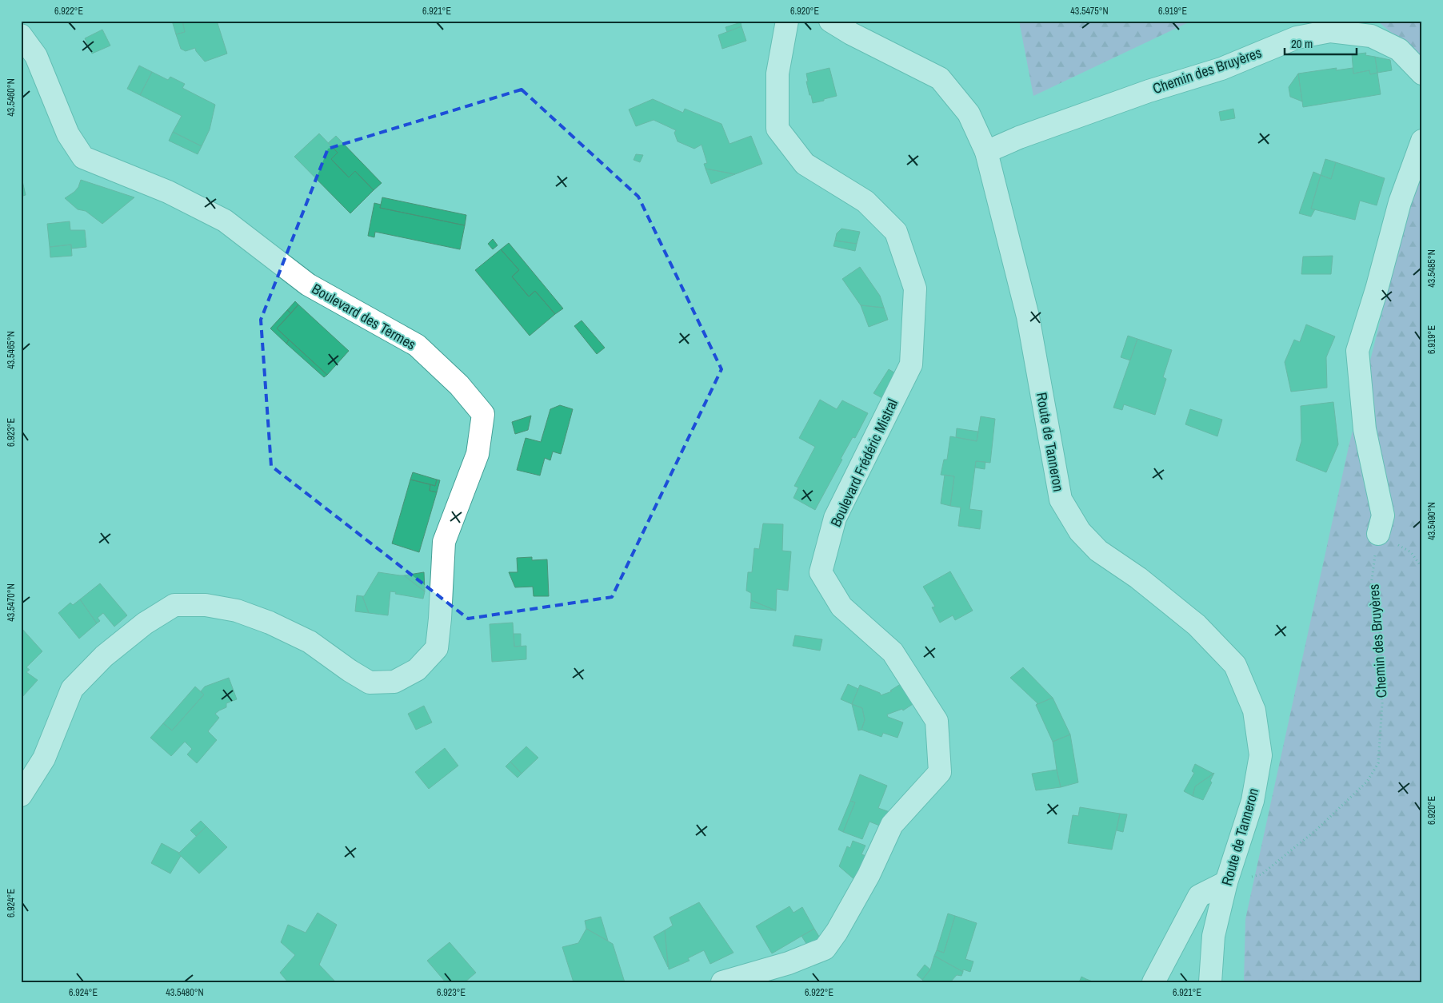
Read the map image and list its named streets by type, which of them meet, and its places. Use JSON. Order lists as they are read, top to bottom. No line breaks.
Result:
{"streets":{"street":["Chemin des Bruyères","Boulevard des Termes","Route de Tanneron","Boulevard Frédéric Mistral"]},"crossings":[["Chemin des Bruyères","Route de Tanneron"]],"scale_bar":"20 m","coordinates":["6.922°E","6.921°E","6.920°E","43.5475°N","6.919°E","43.5460°N","43.5485°N","43.5465°N","6.923°E","43.5490°N","43.5470°N","6.924°E","43.5480°N"]}
